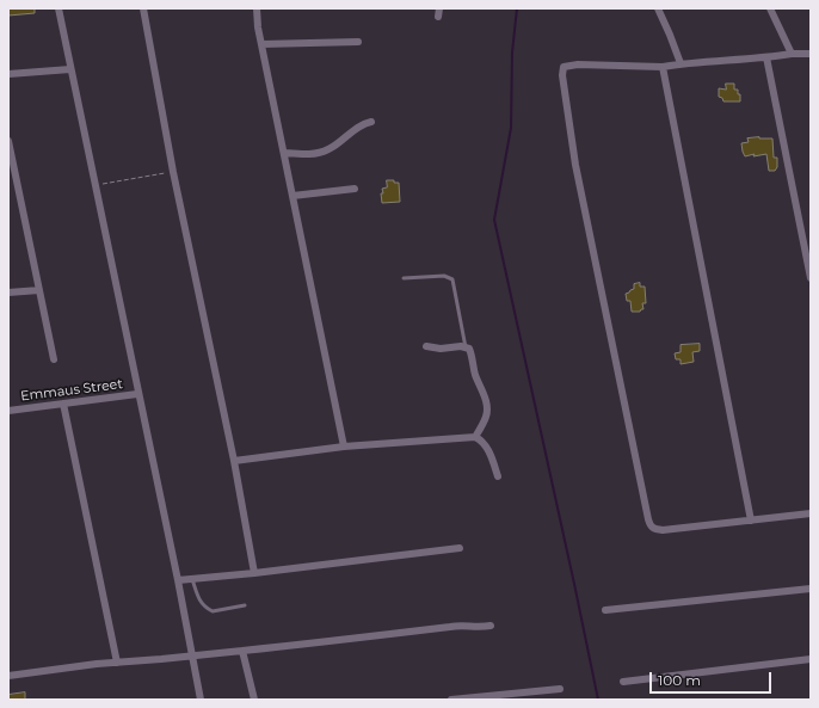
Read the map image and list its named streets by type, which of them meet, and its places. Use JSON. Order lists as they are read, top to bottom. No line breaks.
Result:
{"streets":{"street":["Emmaus Street"]},"scale_bar":"100 m"}
